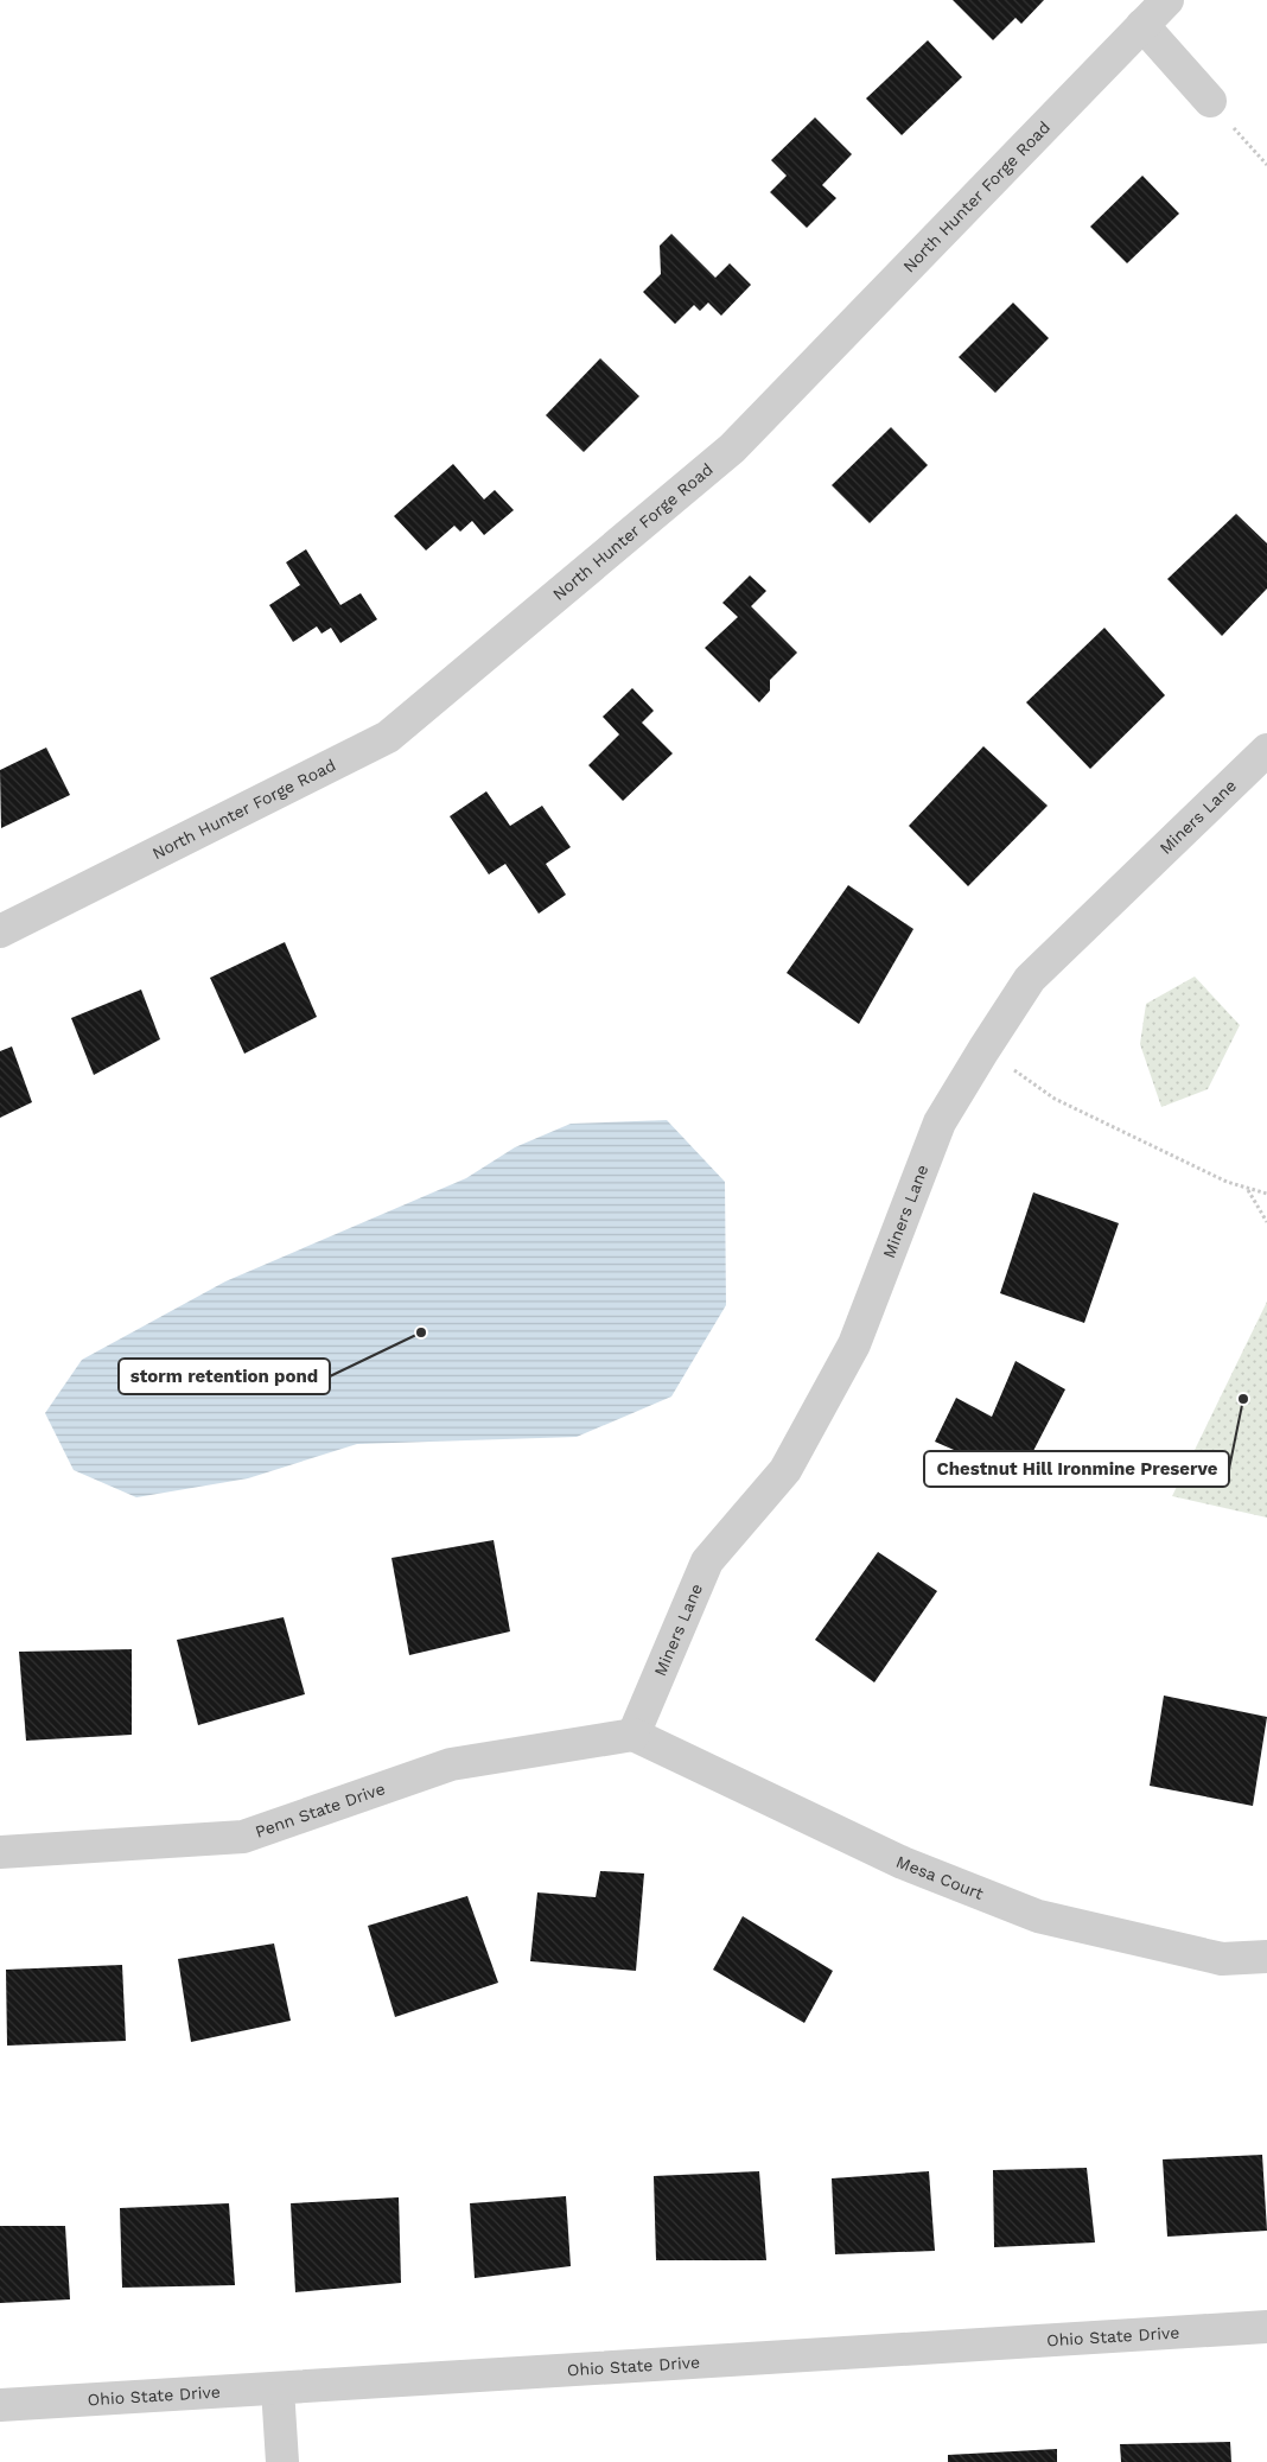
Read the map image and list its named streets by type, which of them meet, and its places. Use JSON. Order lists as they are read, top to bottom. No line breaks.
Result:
{"streets":{"street":["North Hunter Forge Road","Miners Lane","Penn State Drive","Mesa Court","Ohio State Drive"]},"crossings":[["Miners Lane","Penn State Drive"],["Miners Lane","Mesa Court"],["Penn State Drive","Mesa Court"]],"places":["storm retention pond","Chestnut Hill Ironmine Preserve"]}
